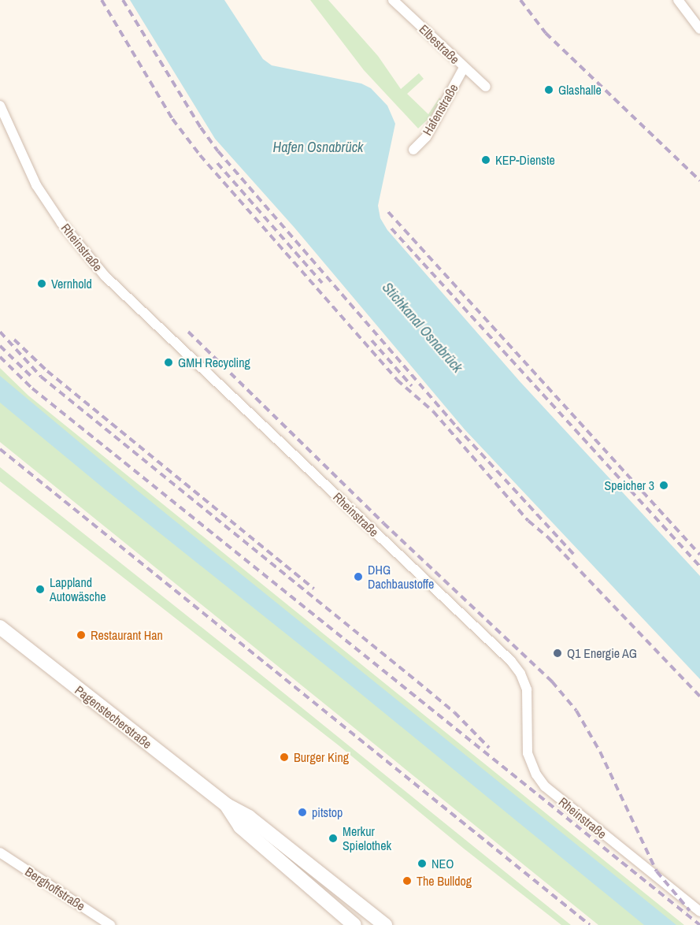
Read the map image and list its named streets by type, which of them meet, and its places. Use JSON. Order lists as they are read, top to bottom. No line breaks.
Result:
{"streets":{"main road":["Pagenstecherstraße"],"street":["Elbestraße","Hafenstraße","Rheinstraße","Berghoffstraße"]},"crossings":[["Elbestraße","Hafenstraße"]],"water":["Hafen Osnabrück","Stichkanal Osnabrück"],"places":["Glashalle","KEP-Dienste","Vernhold","GMH Recycling","Speicher 3","DHG Dachbaustoffe","Lappland Autowäsche","Restaurant Han","Q1 Energie AG","Burger King","pitstop","Merkur Spielothek","NEO","The Bulldog"]}
